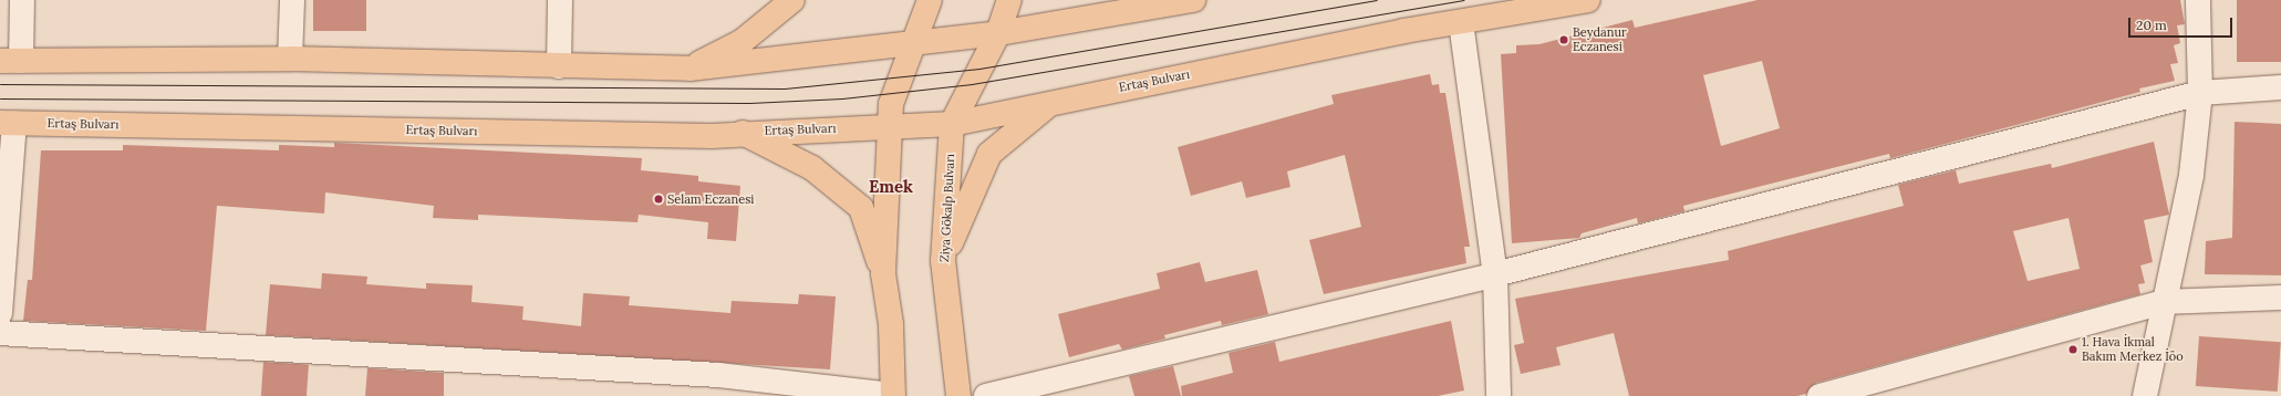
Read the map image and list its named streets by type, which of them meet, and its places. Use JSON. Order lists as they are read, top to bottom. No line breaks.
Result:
{"streets":{"main road":["Ertaş Bulvarı","Ziya Gökalp Bulvarı"]},"crossings":[["Ertaş Bulvarı","Ziya Gökalp Bulvarı"]],"districts":["Emek"],"places":["Beydanur Eczanesi","Selam Eczanesi","1. Hava İkmal Bakım Merkez İöo"],"scale_bar":"20 m"}
